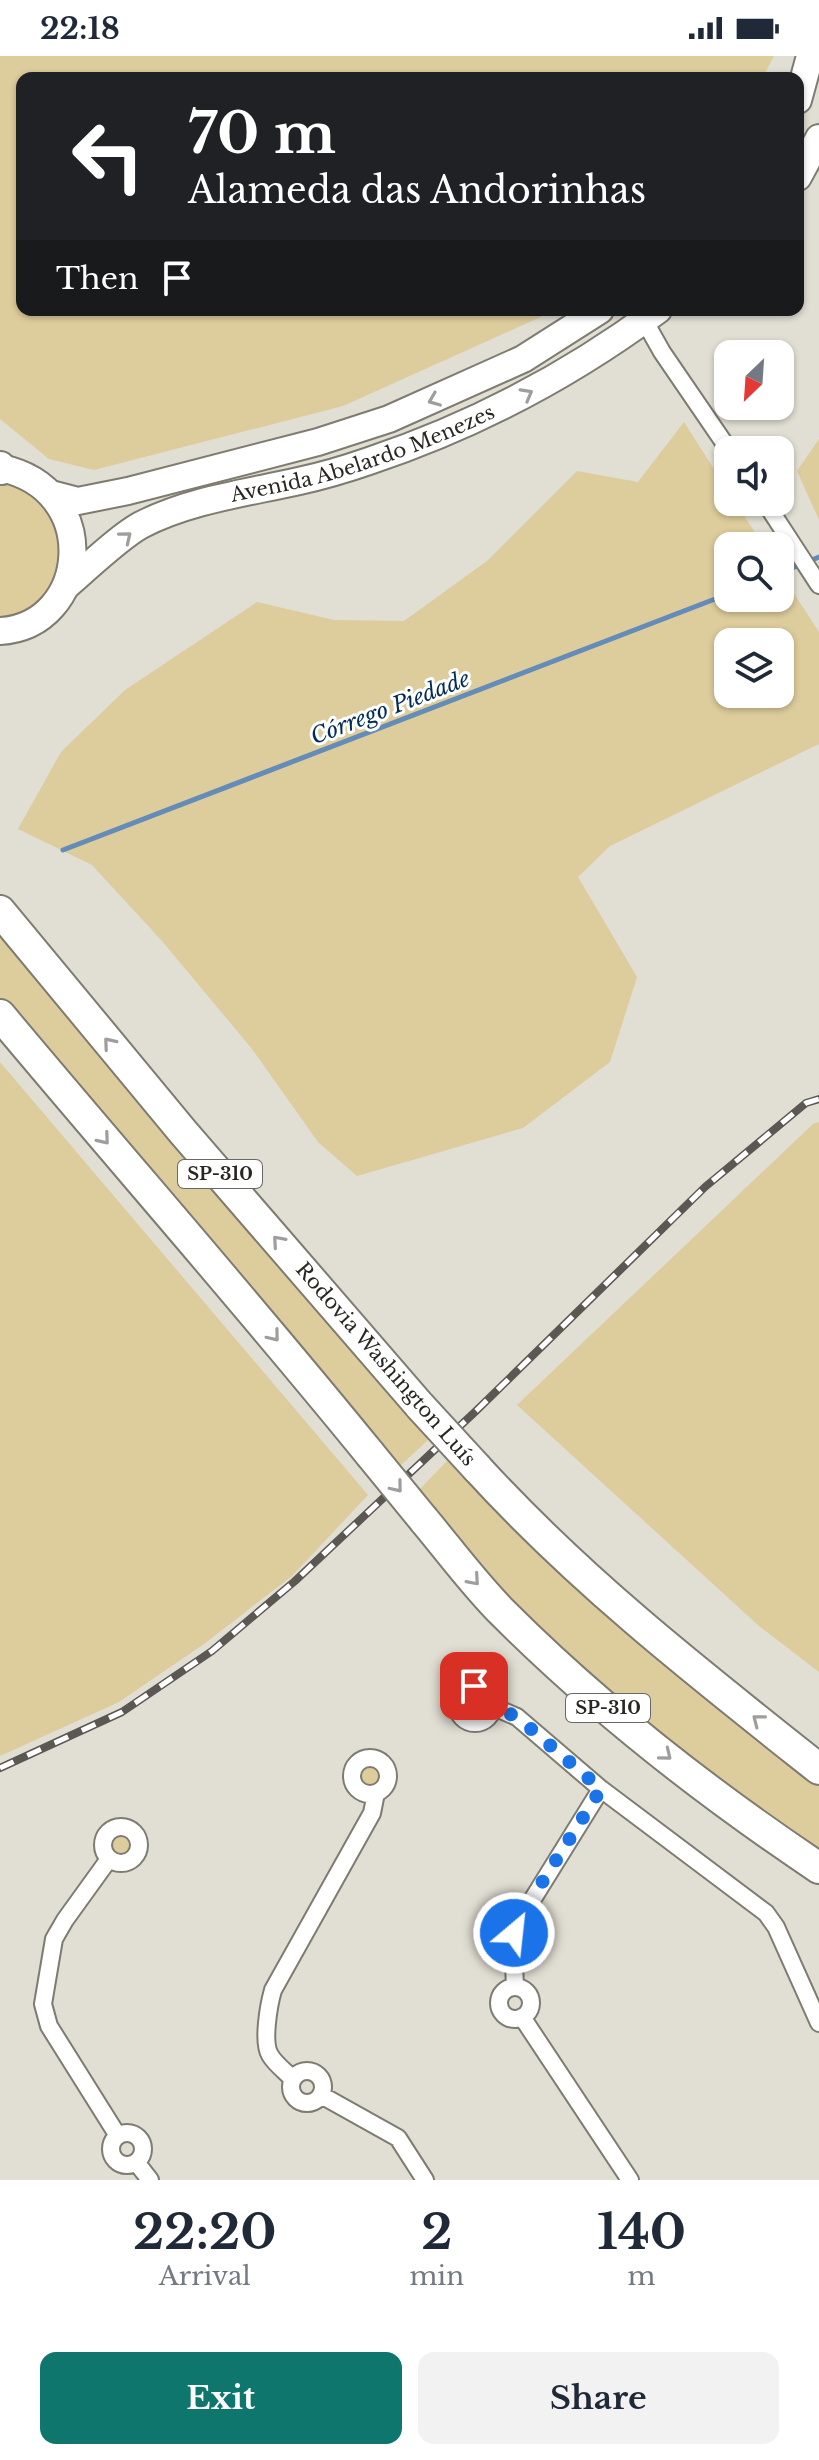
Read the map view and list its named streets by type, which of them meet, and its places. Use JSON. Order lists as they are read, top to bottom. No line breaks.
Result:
{"streets":{"highway":["SP-310","Rodovia Washington Luís"],"main road":["Avenida Abelardo Menezes"]},"water":["Córrego Piedade"],"north":"bottom left","page":{"status":"22:18","turn":["70 m","Alameda das Andorinhas"],"then":"Then","eta":["22:20","Arrival","2","min","140","m"],"buttons":["Exit","Share"]}}
